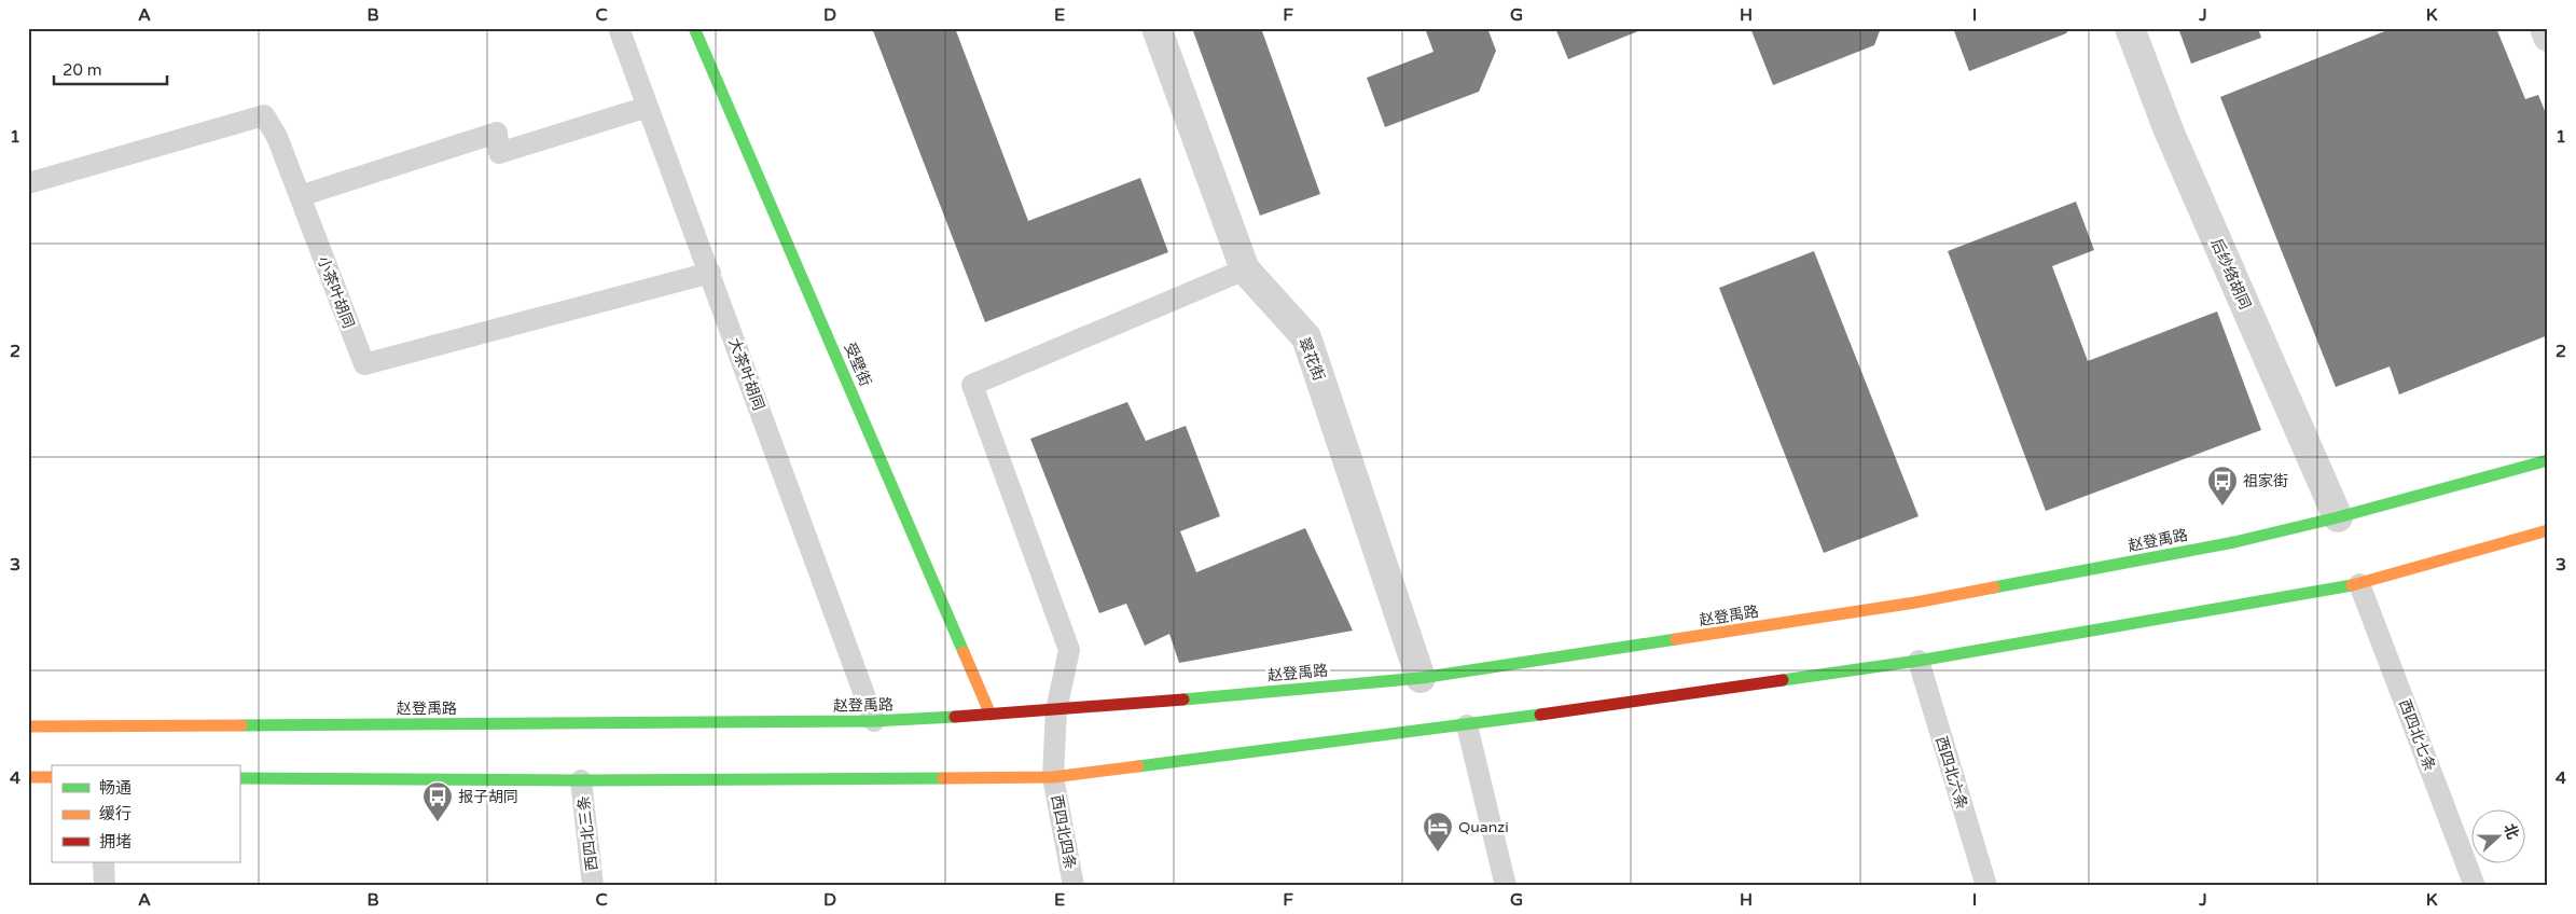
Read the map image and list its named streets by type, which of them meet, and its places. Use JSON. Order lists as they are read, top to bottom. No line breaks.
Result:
{"streets":{"main road":["受壁街","赵登禹路"],"street":["后纱络胡同","翠花街"],"lane":["小茶叶胡同","大茶叶胡同","西四北七条","西四北六条","西四北四条","西四北三条"]},"crossings":[["后纱络胡同","赵登禹路"],["小茶叶胡同","大茶叶胡同"],["翠花街","赵登禹路"],["翠花街","西四北四条"],["受壁街","赵登禹路"],["大茶叶胡同","赵登禹路"],["赵登禹路","西四北四条"]],"places":{"bus stop":["祖家街","报子胡同"],"hotel":["Quanzi"]},"legend":["畅通","缓行","拥堵"],"scale_bar":"20 m","north":"right","grid":{"columns":["A","B","C","D","E","F","G","H","I","J","K"],"rows":["1","2","3","4"]}}
